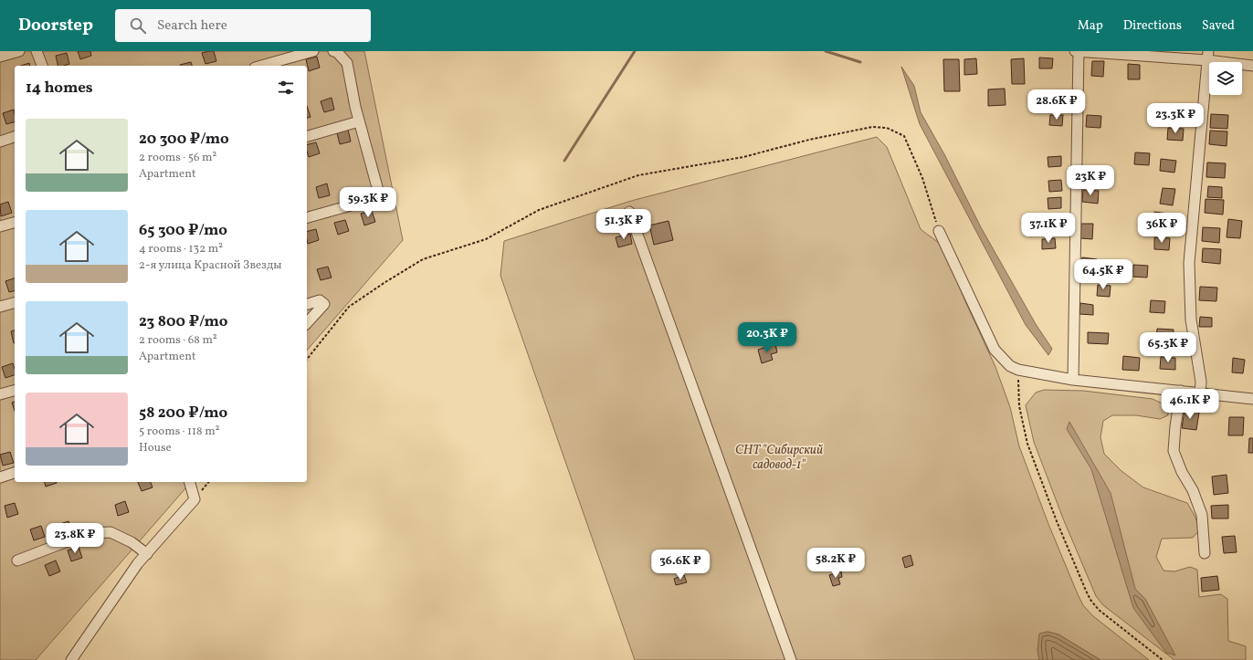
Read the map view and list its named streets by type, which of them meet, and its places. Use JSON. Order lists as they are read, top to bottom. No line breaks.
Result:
{"parks":["СНТ \"Сибирский садовод-1\""],"page":{"header":"Doorstep","search":"Search here","nav":["Map","Directions","Saved"],"heading":"14 homes","price":["28.6K ₽","23.3K ₽","23K ₽","59.3K ₽","51.3K ₽","37.1K ₽","36K ₽","64.5K ₽","20.3K ₽","65.3K ₽","46.1K ₽","23.8K ₽","58.2K ₽","36.6K ₽"],"list":[{"name":"20 300 ₽/mo","note":"2 rooms · 56 m² · Apartment"},{"name":"65 300 ₽/mo","note":"4 rooms · 132 m² · 2-я улица Красной Звезды"},{"name":"23 800 ₽/mo","note":"2 rooms · 68 m² · Apartment"},{"name":"58 200 ₽/mo","note":"5 rooms · 118 m² · House"}]}}
